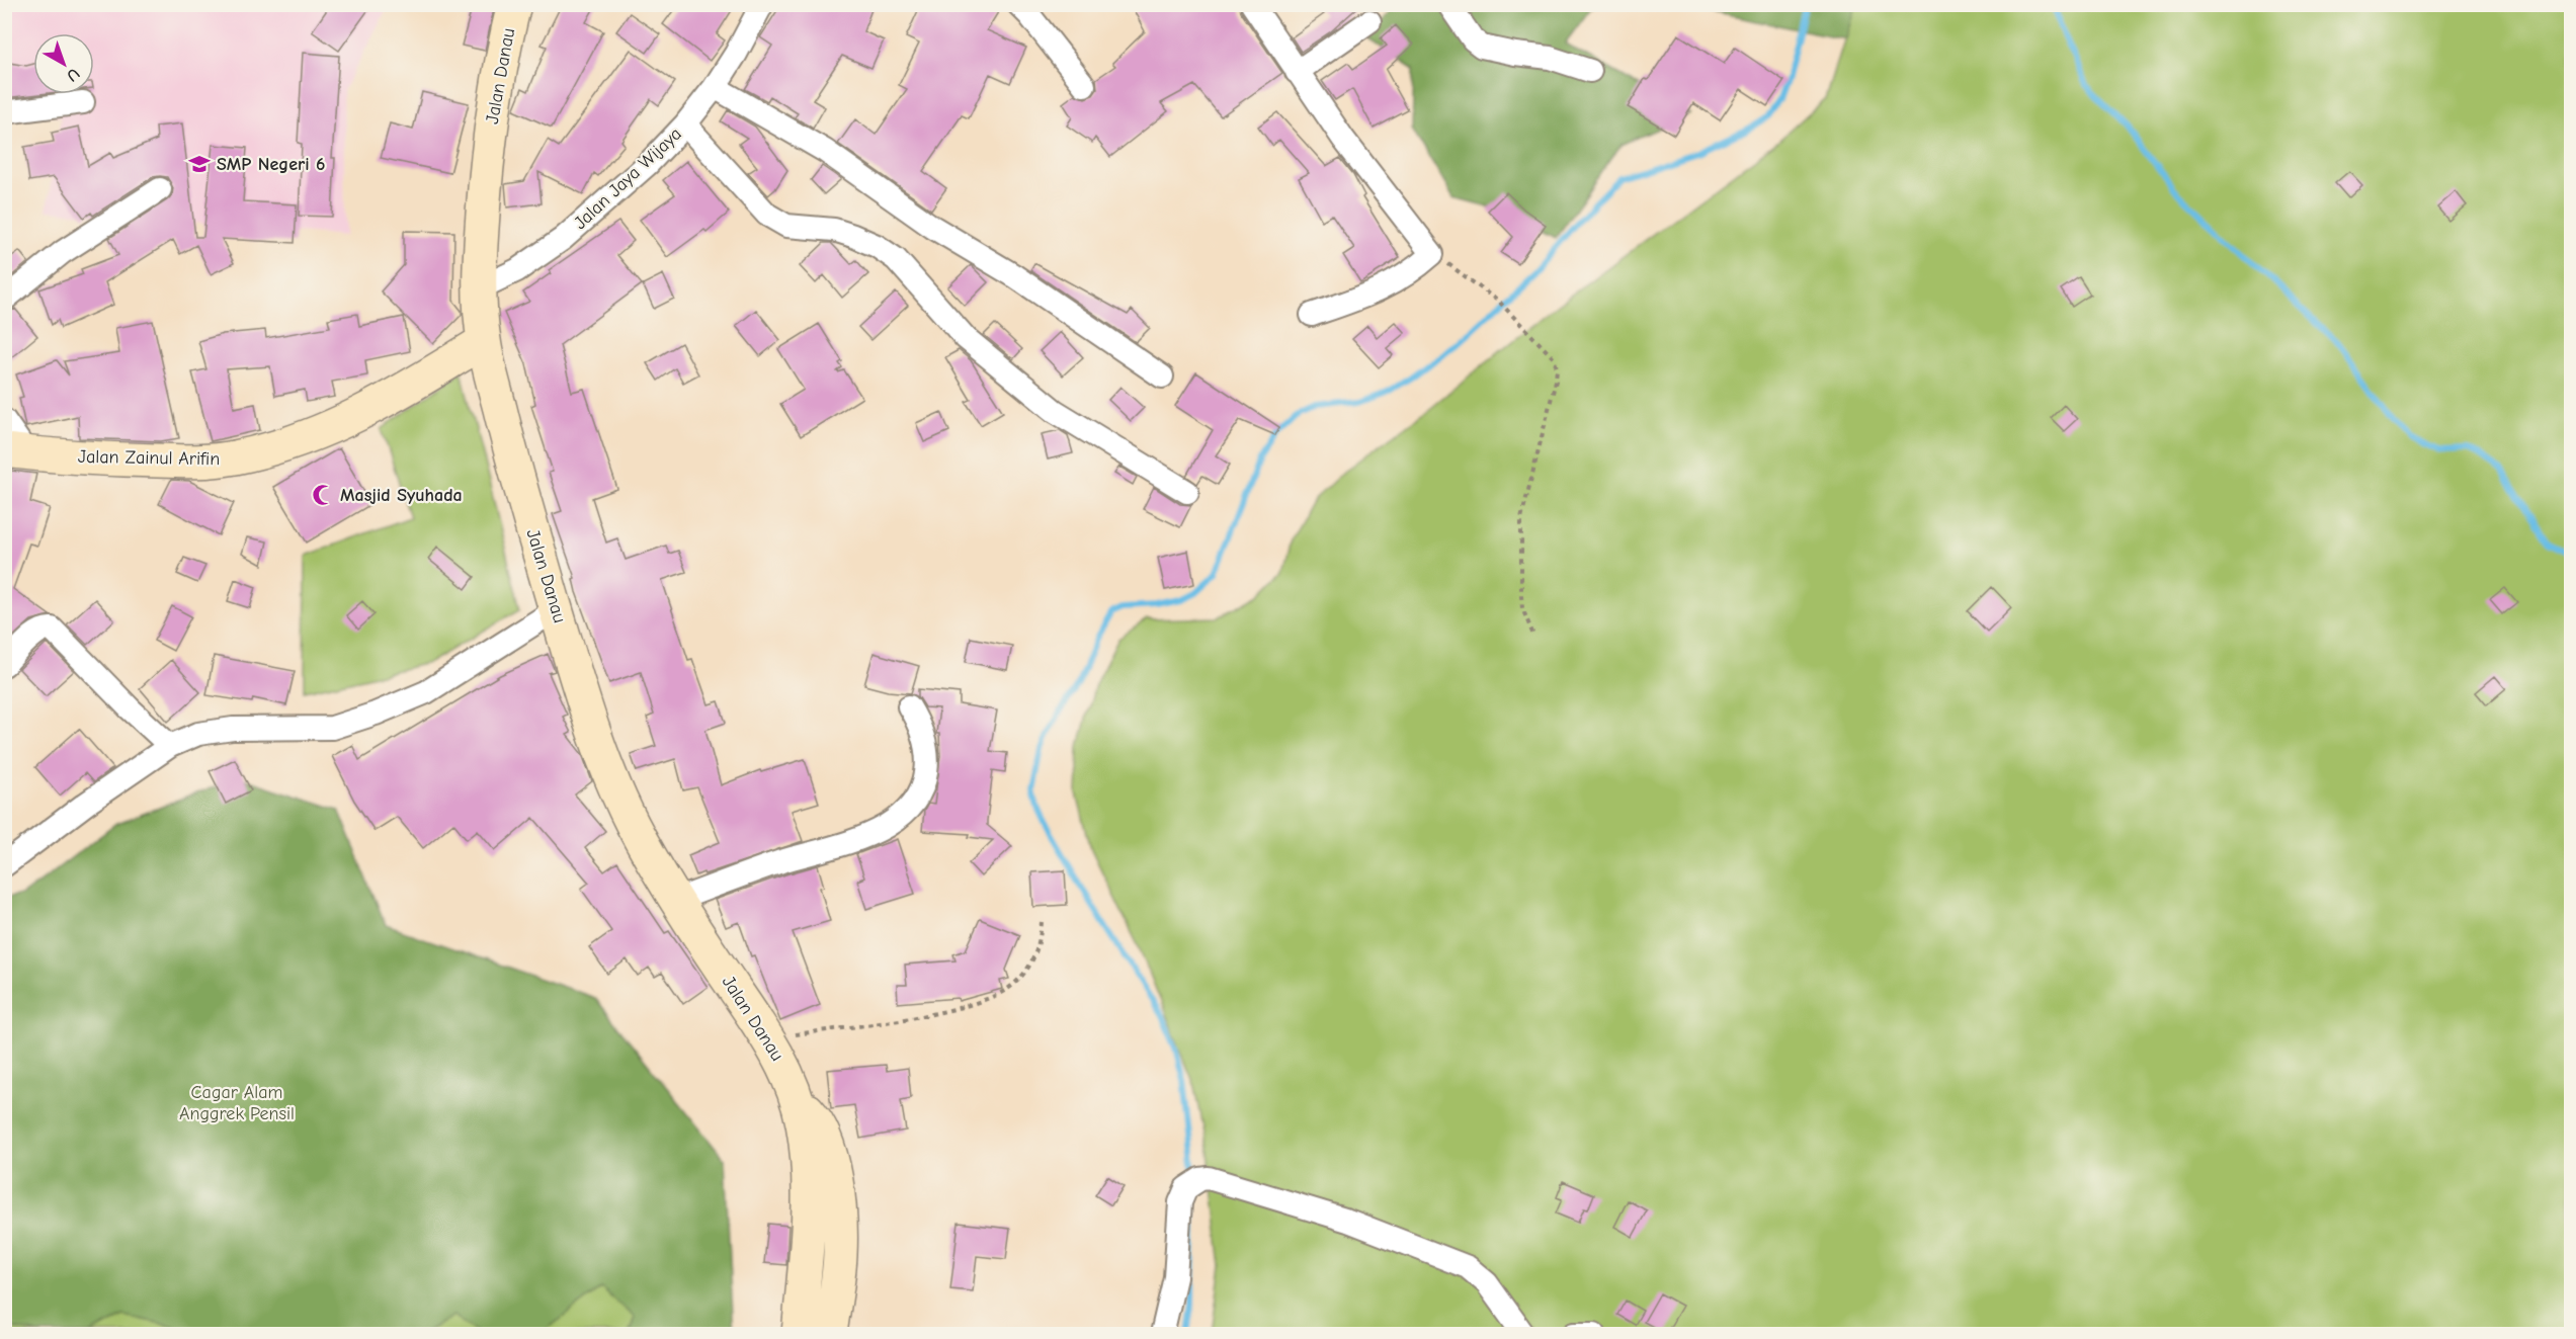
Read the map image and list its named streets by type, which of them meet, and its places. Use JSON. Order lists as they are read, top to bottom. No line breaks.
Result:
{"streets":{"street":["Jalan Danau","Jalan Jaya Wijaya","Jalan Zainul Arifin"]},"crossings":[["Jalan Danau","Jalan Jaya Wijaya"],["Jalan Danau","Jalan Zainul Arifin"]],"parks":["Cagar Alam Anggrek Pensil"],"places":{"school or university":["SMP Negeri 6"],"mosque":["Masjid Syuhada"]},"north":"bottom right"}
